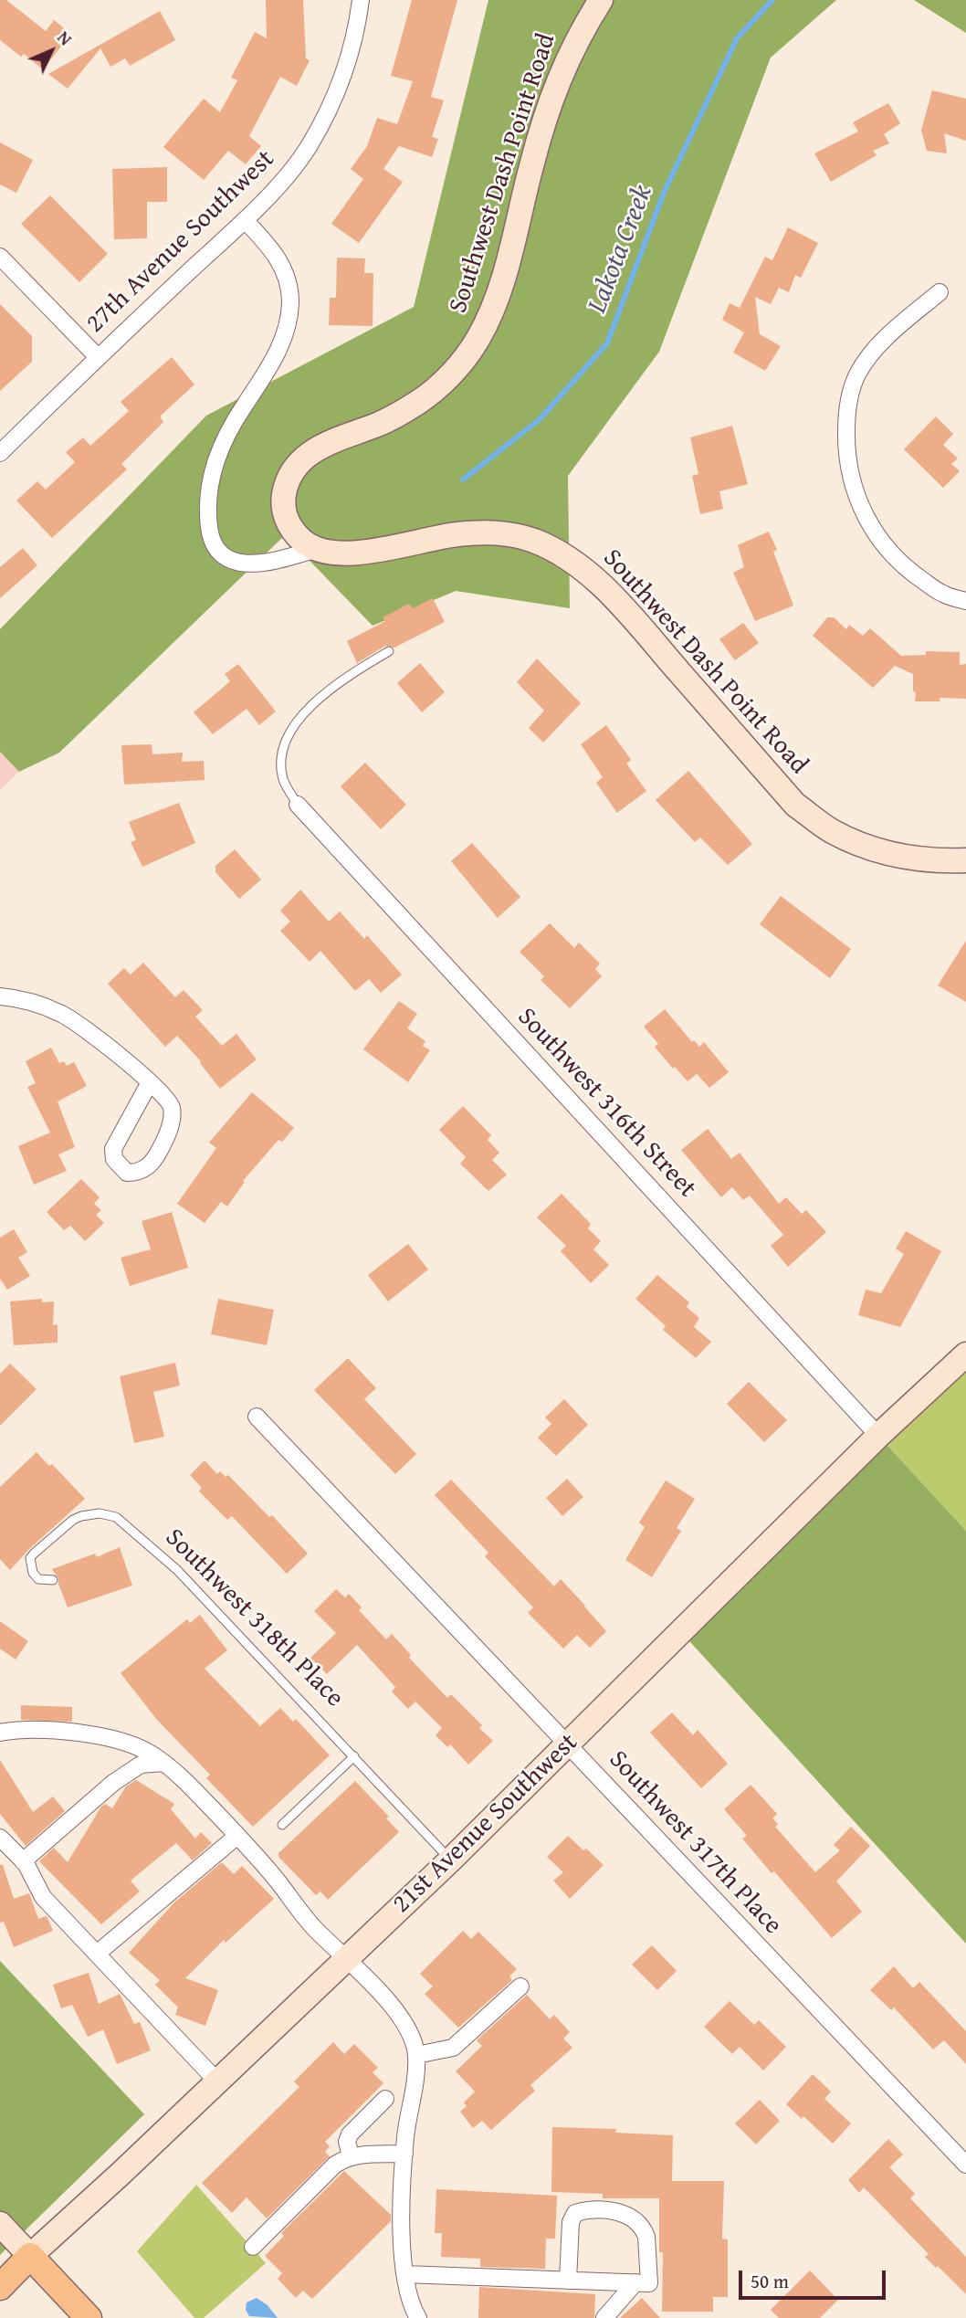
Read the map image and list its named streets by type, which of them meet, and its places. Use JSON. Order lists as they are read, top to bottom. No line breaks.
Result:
{"streets":{"main road":["Southwest Dash Point Road","21st Avenue Southwest"],"street":["27th Avenue Southwest","Southwest 316th Street","Southwest 317th Place"],"lane":["Southwest 318th Place"]},"crossings":[["Southwest 316th Street","21st Avenue Southwest"],["Southwest 318th Place","21st Avenue Southwest"],["21st Avenue Southwest","Southwest 317th Place"]],"water":["Lakota Creek"],"scale_bar":"50 m","north":"top right"}
